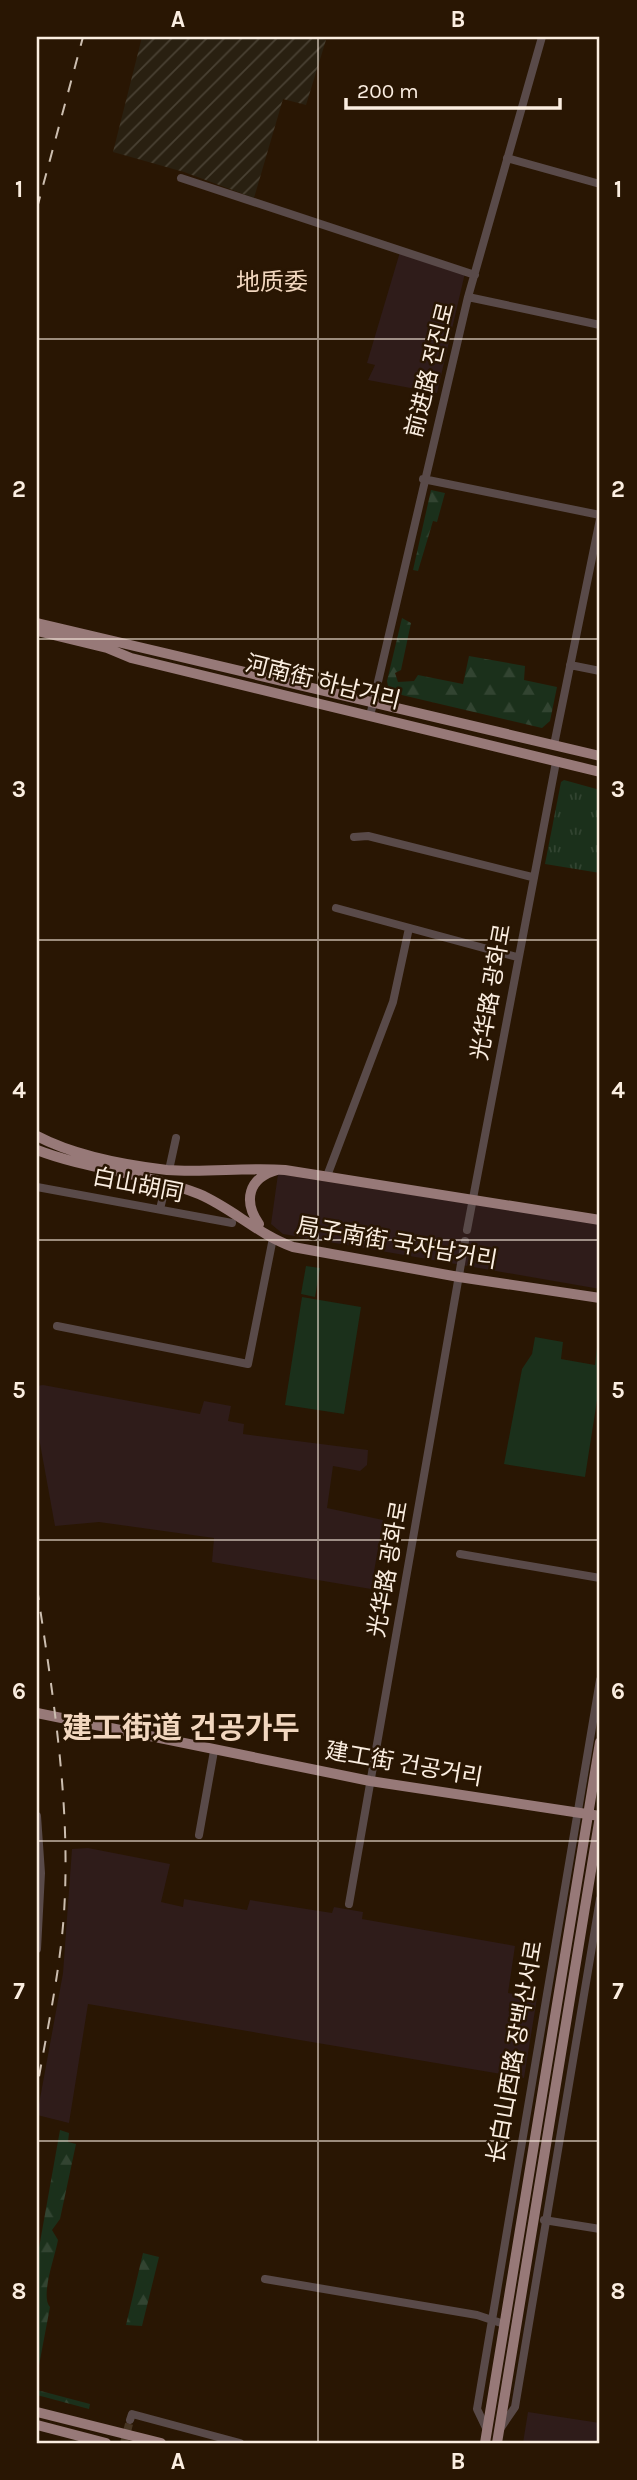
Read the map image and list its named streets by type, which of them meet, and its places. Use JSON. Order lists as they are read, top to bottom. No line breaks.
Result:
{"streets":{"main road":["河南街 하남거리","局子南街 국자남거리","建工街 건공거리","长白山西路 장백산서로"],"street":["前进路 전진로","光华路 광화로","白山胡同"]},"crossings":[["前进路 전진로","河南街 하남거리"],["河南街 하남거리","光华路 광화로"],["光华路 광화로","局子南街 국자남거리"],["光华路 광화로","建工街 건공거리"],["建工街 건공거리","长白山西路 장백산서로"]],"districts":["地质委","建工街道 건공가두"],"scale_bar":"200 m","grid":{"columns":["A","B"],"rows":["1","2","3","4","5","6","7","8"]}}
